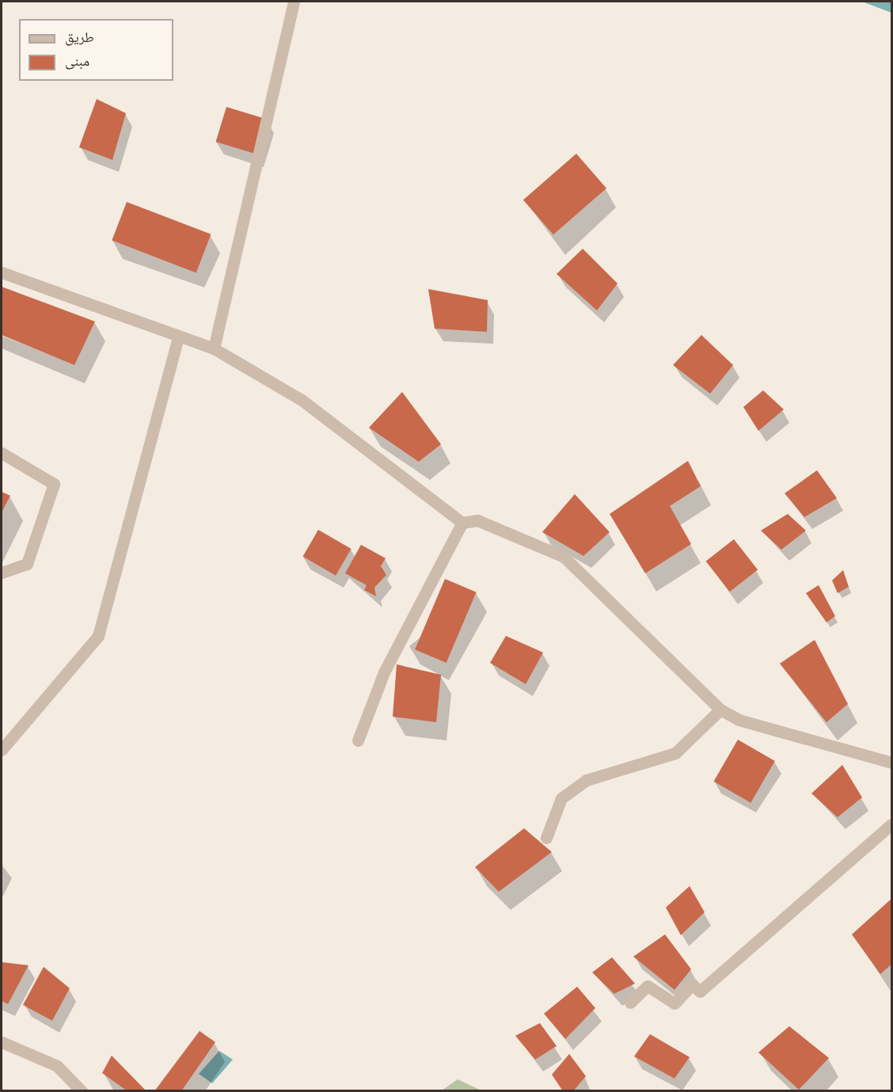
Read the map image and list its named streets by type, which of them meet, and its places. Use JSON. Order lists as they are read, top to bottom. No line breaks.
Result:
{"legend":["طريق","مبنى"]}
